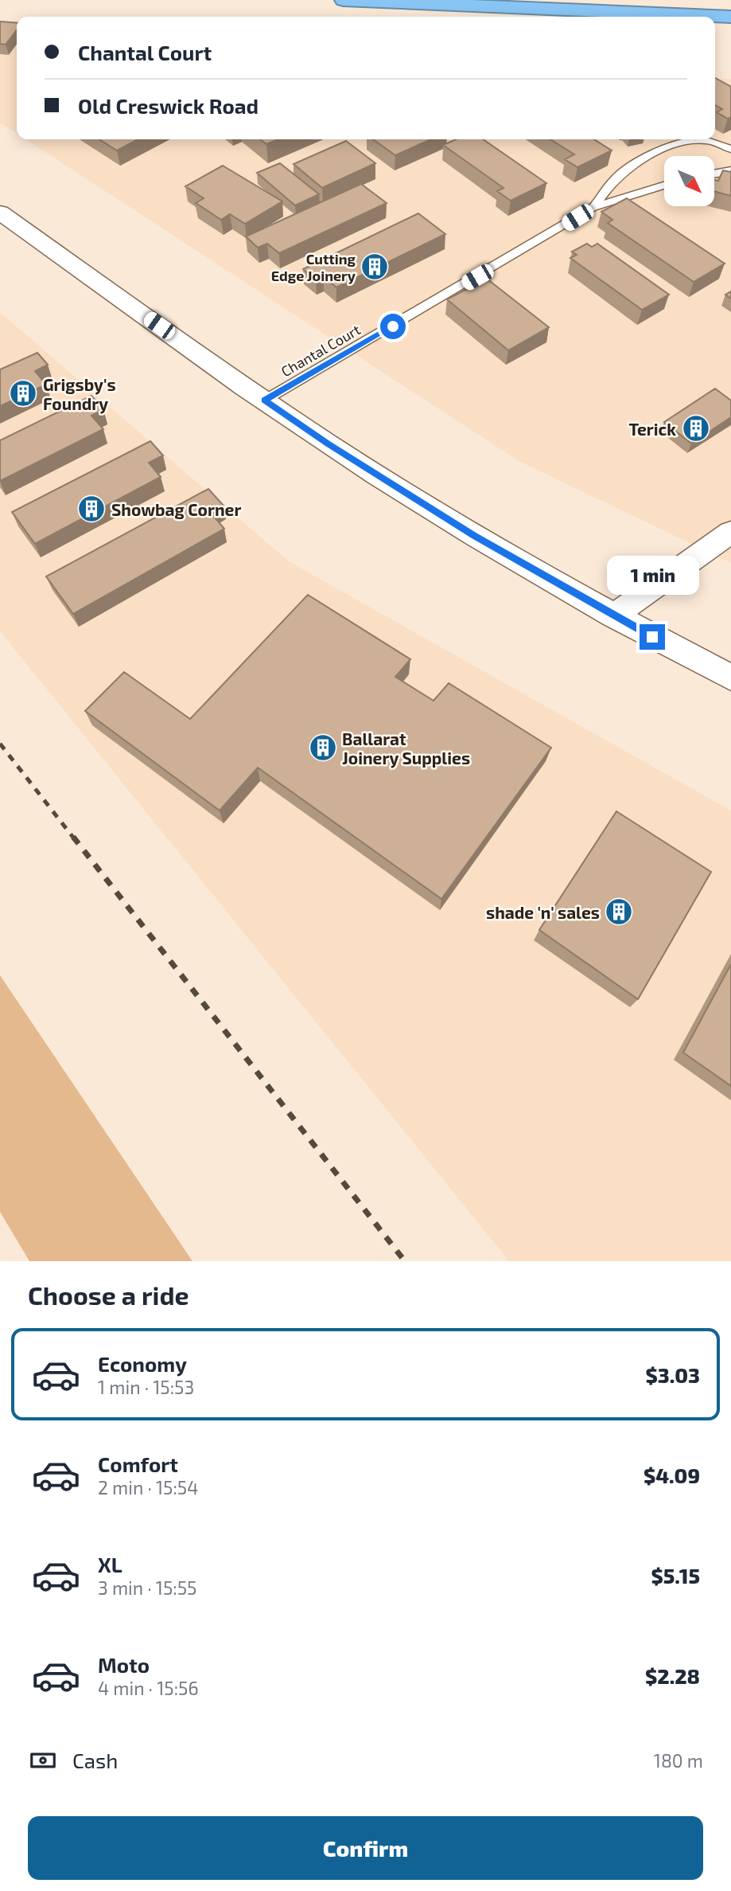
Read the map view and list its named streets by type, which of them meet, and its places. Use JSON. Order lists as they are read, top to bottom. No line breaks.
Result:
{"streets":{"lane":["Chantal Court"]},"places":{"building":["Cutting Edge Joinery","Grigsby's Foundry","Terick","Showbag Corner","Ballarat Joinery Supplies","shade 'n' sales"]},"north":"bottom right","page":{"banner":["Chantal Court","Old Creswick Road"],"bubble":"1 min","heading":"Choose a ride","list":[{"name":"Economy","note":"1 min · 15:53","value":"$3.03"},{"name":"Comfort","note":"2 min · 15:54","value":"$4.09"},{"name":"XL","note":"3 min · 15:55","value":"$5.15"},{"name":"Moto","note":"4 min · 15:56","value":"$2.28"}],"pay":["Cash","180 m"],"buttons":"Confirm"}}
